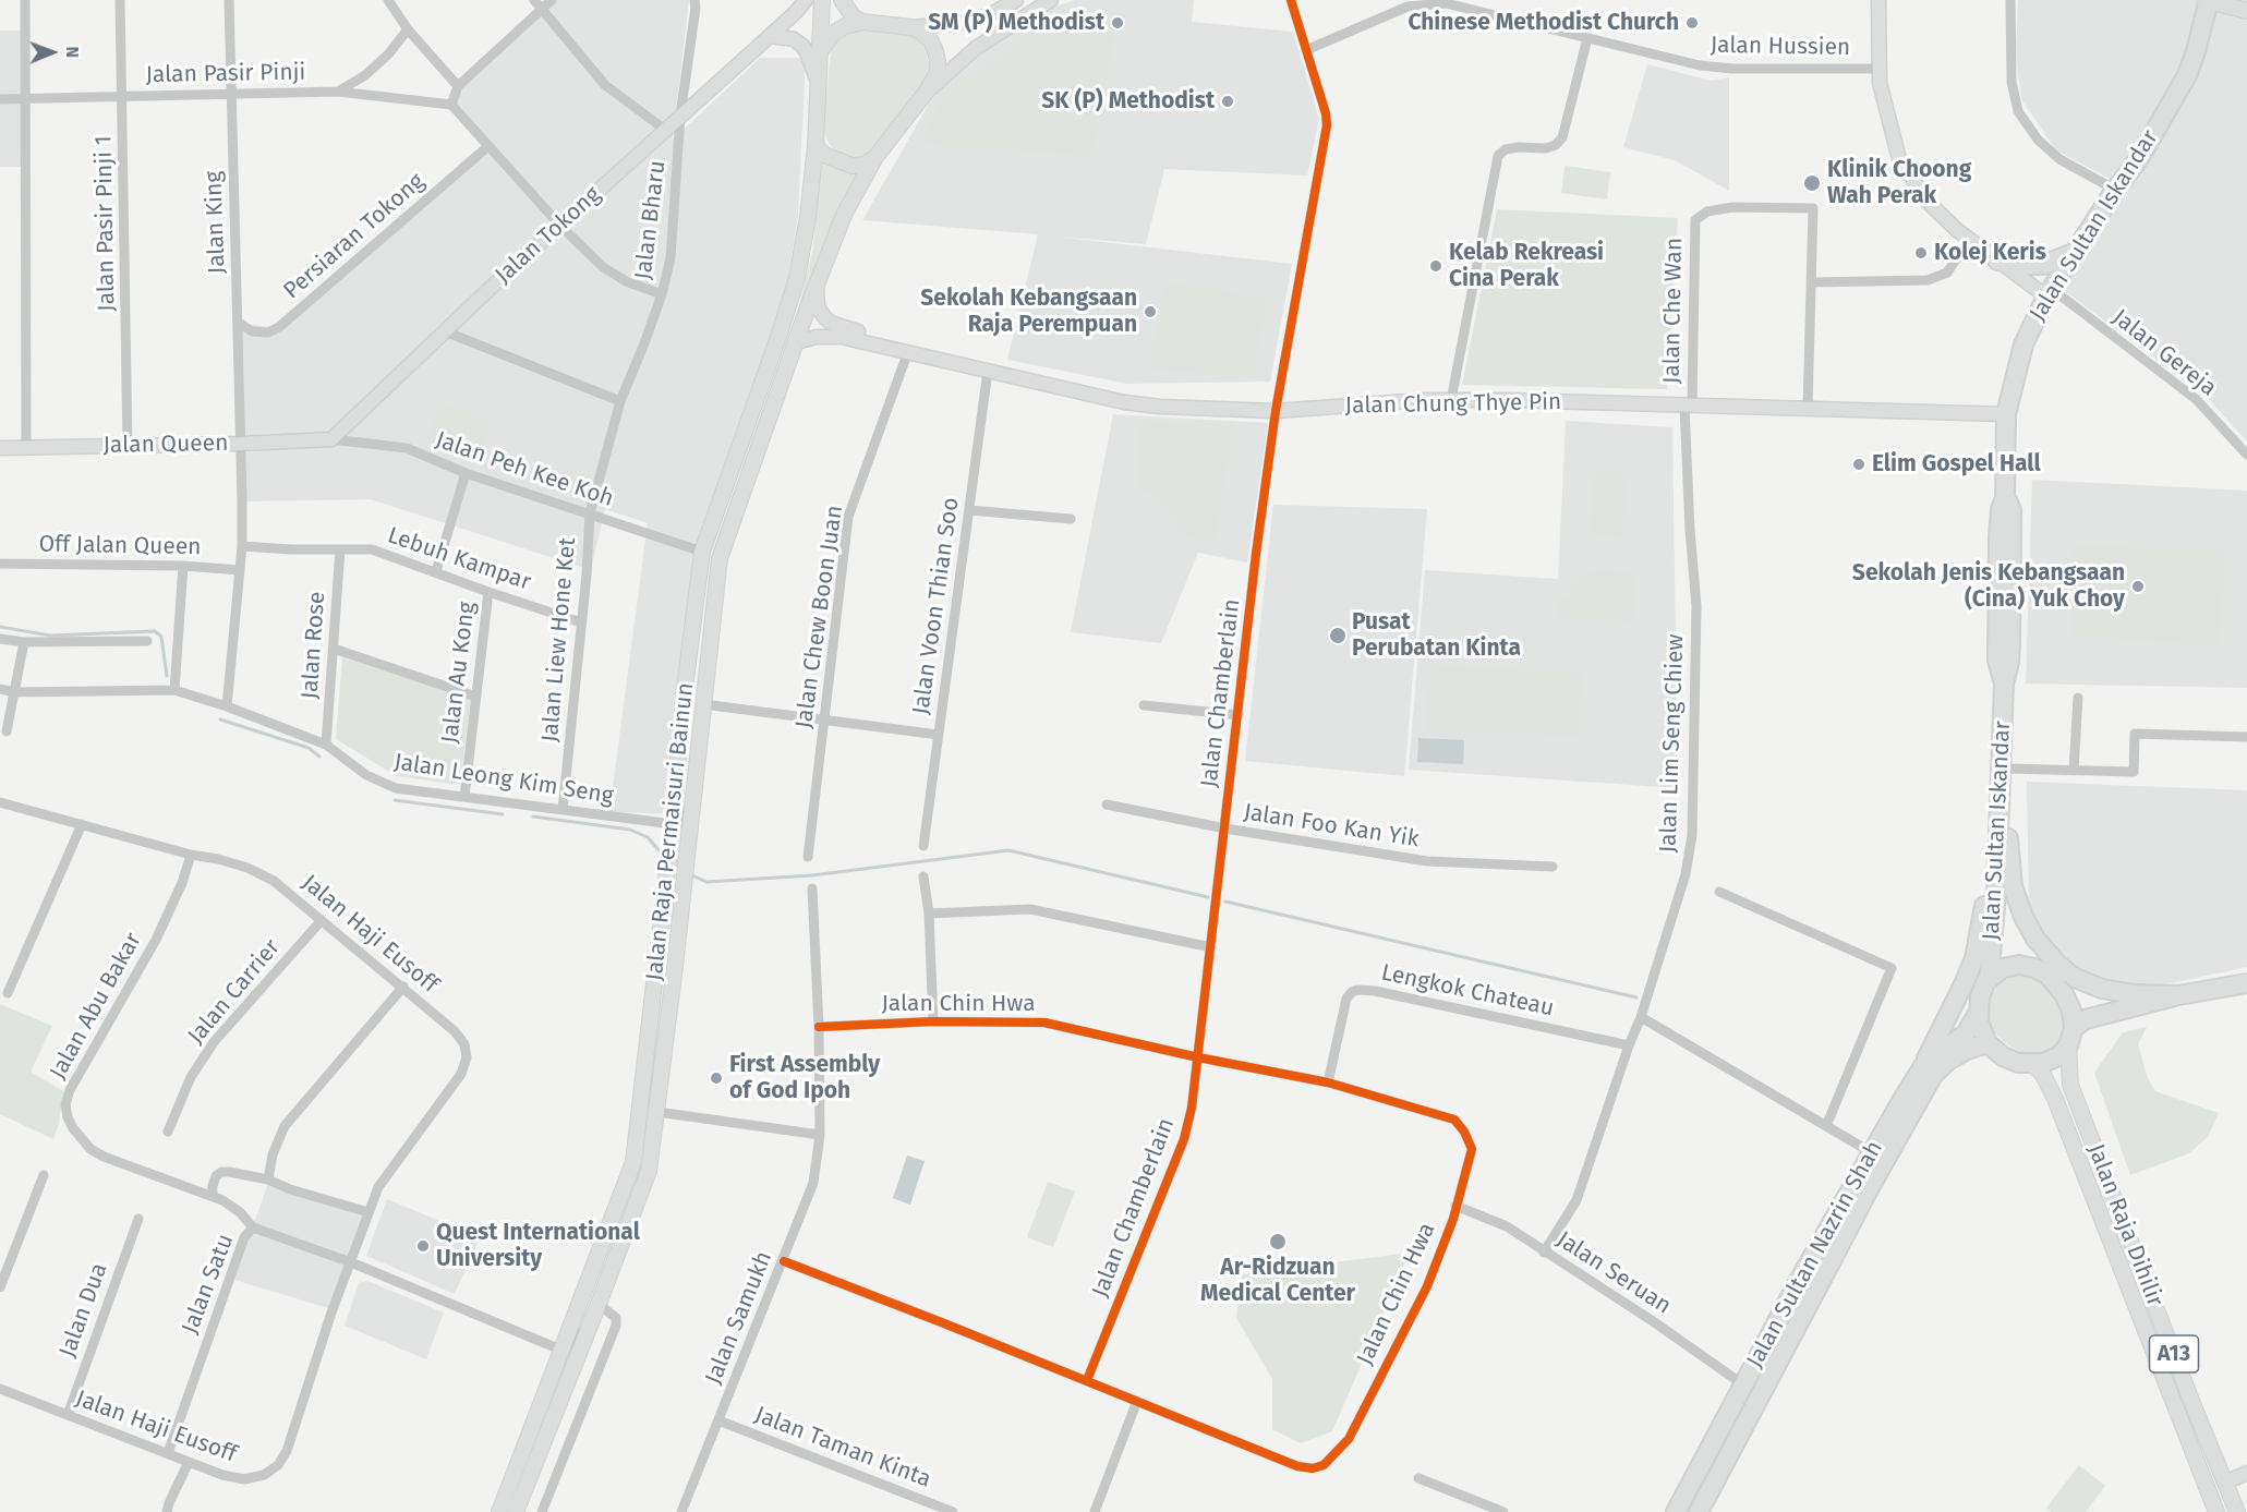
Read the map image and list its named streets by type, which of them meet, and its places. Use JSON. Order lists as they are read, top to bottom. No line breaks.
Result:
{"streets":{"highway":["Jalan Sultan Iskandar","Jalan Sultan Nazrin Shah"],"main road":["Jalan Raja Permaisuri Bainun","Jalan Raja Dihilir","A13"],"street":["Jalan Hussien","Jalan Pasir Pinji","Jalan Bharu","Jalan King","Jalan Pasir Pinji 1","Jalan Tokong","Persiaran Tokong","Jalan Che Wan","Jalan Gereja","Jalan Chung Thye Pin","Jalan Queen","Jalan Peh Kee Koh","Off Jalan Queen","Lebuh Kampar","Jalan Voon Thian Soo","Jalan Chew Boon Juan","Jalan Liew Hone Ket","Jalan Rose","Jalan Au Kong","Jalan Chamberlain","Jalan Lim Seng Chiew","Jalan Leong Kim Seng","Jalan Foo Kan Yik","Jalan Haji Eusoff","Lengkok Chateau","Jalan Carrier","Jalan Chin Hwa","Jalan Abu Bakar","Jalan Seruan","Jalan Satu","Jalan Dua","Jalan Samukh","Jalan Taman Kinta"]},"crossings":[["Jalan Hussien","Jalan Chamberlain"],["Jalan Pasir Pinji","Jalan King"],["Jalan Pasir Pinji","Jalan Pasir Pinji 1"],["Jalan Bharu","Jalan Tokong"],["Jalan Bharu","Jalan Peh Kee Koh"],["Jalan Bharu","Jalan Liew Hone Ket"],["Jalan King","Persiaran Tokong"],["Jalan King","Jalan Queen"],["Jalan King","Off Jalan Queen"],["Jalan King","Lebuh Kampar"],["Jalan King","Jalan Leong Kim Seng"],["Jalan Pasir Pinji 1","Jalan Queen"],["Jalan Sultan Iskandar","Jalan Gereja"],["Jalan Sultan Iskandar","Jalan Chung Thye Pin"],["Jalan Sultan Iskandar","Jalan Raja Dihilir"],["Jalan Sultan Iskandar","Jalan Sultan Nazrin Shah"],["Jalan Tokong","Jalan Queen"],["Jalan Tokong","Jalan Peh Kee Koh"],["Jalan Che Wan","Jalan Chung Thye Pin"],["Jalan Che Wan","Jalan Lim Seng Chiew"],["Jalan Chung Thye Pin","Jalan Voon Thian Soo"],["Jalan Chung Thye Pin","Jalan Chew Boon Juan"],["Jalan Chung Thye Pin","Jalan Chamberlain"],["Jalan Chung Thye Pin","Jalan Lim Seng Chiew"],["Jalan Chung Thye Pin","Jalan Raja Permaisuri Bainun"],["Jalan Queen","Jalan Peh Kee Koh"],["Jalan Peh Kee Koh","Jalan Liew Hone Ket"],["Jalan Peh Kee Koh","Jalan Raja Permaisuri Bainun"],["Lebuh Kampar","Jalan Liew Hone Ket"],["Lebuh Kampar","Jalan Rose"],["Lebuh Kampar","Jalan Au Kong"],["Jalan Liew Hone Ket","Jalan Leong Kim Seng"],["Jalan Rose","Jalan Leong Kim Seng"],["Jalan Au Kong","Jalan Leong Kim Seng"],["Jalan Chamberlain","Jalan Foo Kan Yik"],["Jalan Chamberlain","Jalan Chin Hwa"],["Jalan Lim Seng Chiew","Lengkok Chateau"],["Jalan Lim Seng Chiew","Jalan Seruan"],["Jalan Leong Kim Seng","Jalan Raja Permaisuri Bainun"],["Jalan Haji Eusoff","Jalan Carrier"],["Jalan Haji Eusoff","Jalan Abu Bakar"],["Jalan Haji Eusoff","Jalan Satu"],["Jalan Haji Eusoff","Jalan Dua"],["Lengkok Chateau","Jalan Chin Hwa"],["Jalan Chin Hwa","Jalan Seruan"],["Jalan Chin Hwa","Jalan Samukh"],["Jalan Abu Bakar","Jalan Satu"],["Jalan Raja Dihilir","Jalan Sultan Nazrin Shah"],["Jalan Sultan Nazrin Shah","Jalan Seruan"],["Jalan Samukh","Jalan Taman Kinta"]],"places":["SM (P) Methodist","Chinese Methodist Church","SK (P) Methodist","Klinik Choong Wah Perak","Kolej Keris","Kelab Rekreasi Cina Perak","Sekolah Kebangsaan Raja Perempuan","Elim Gospel Hall","Sekolah Jenis Kebangsaan (Cina) Yuk Choy","Pusat Perubatan Kinta","First Assembly of God Ipoh","Ar-Ridzuan Medical Center","Quest International University"],"north":"right"}
